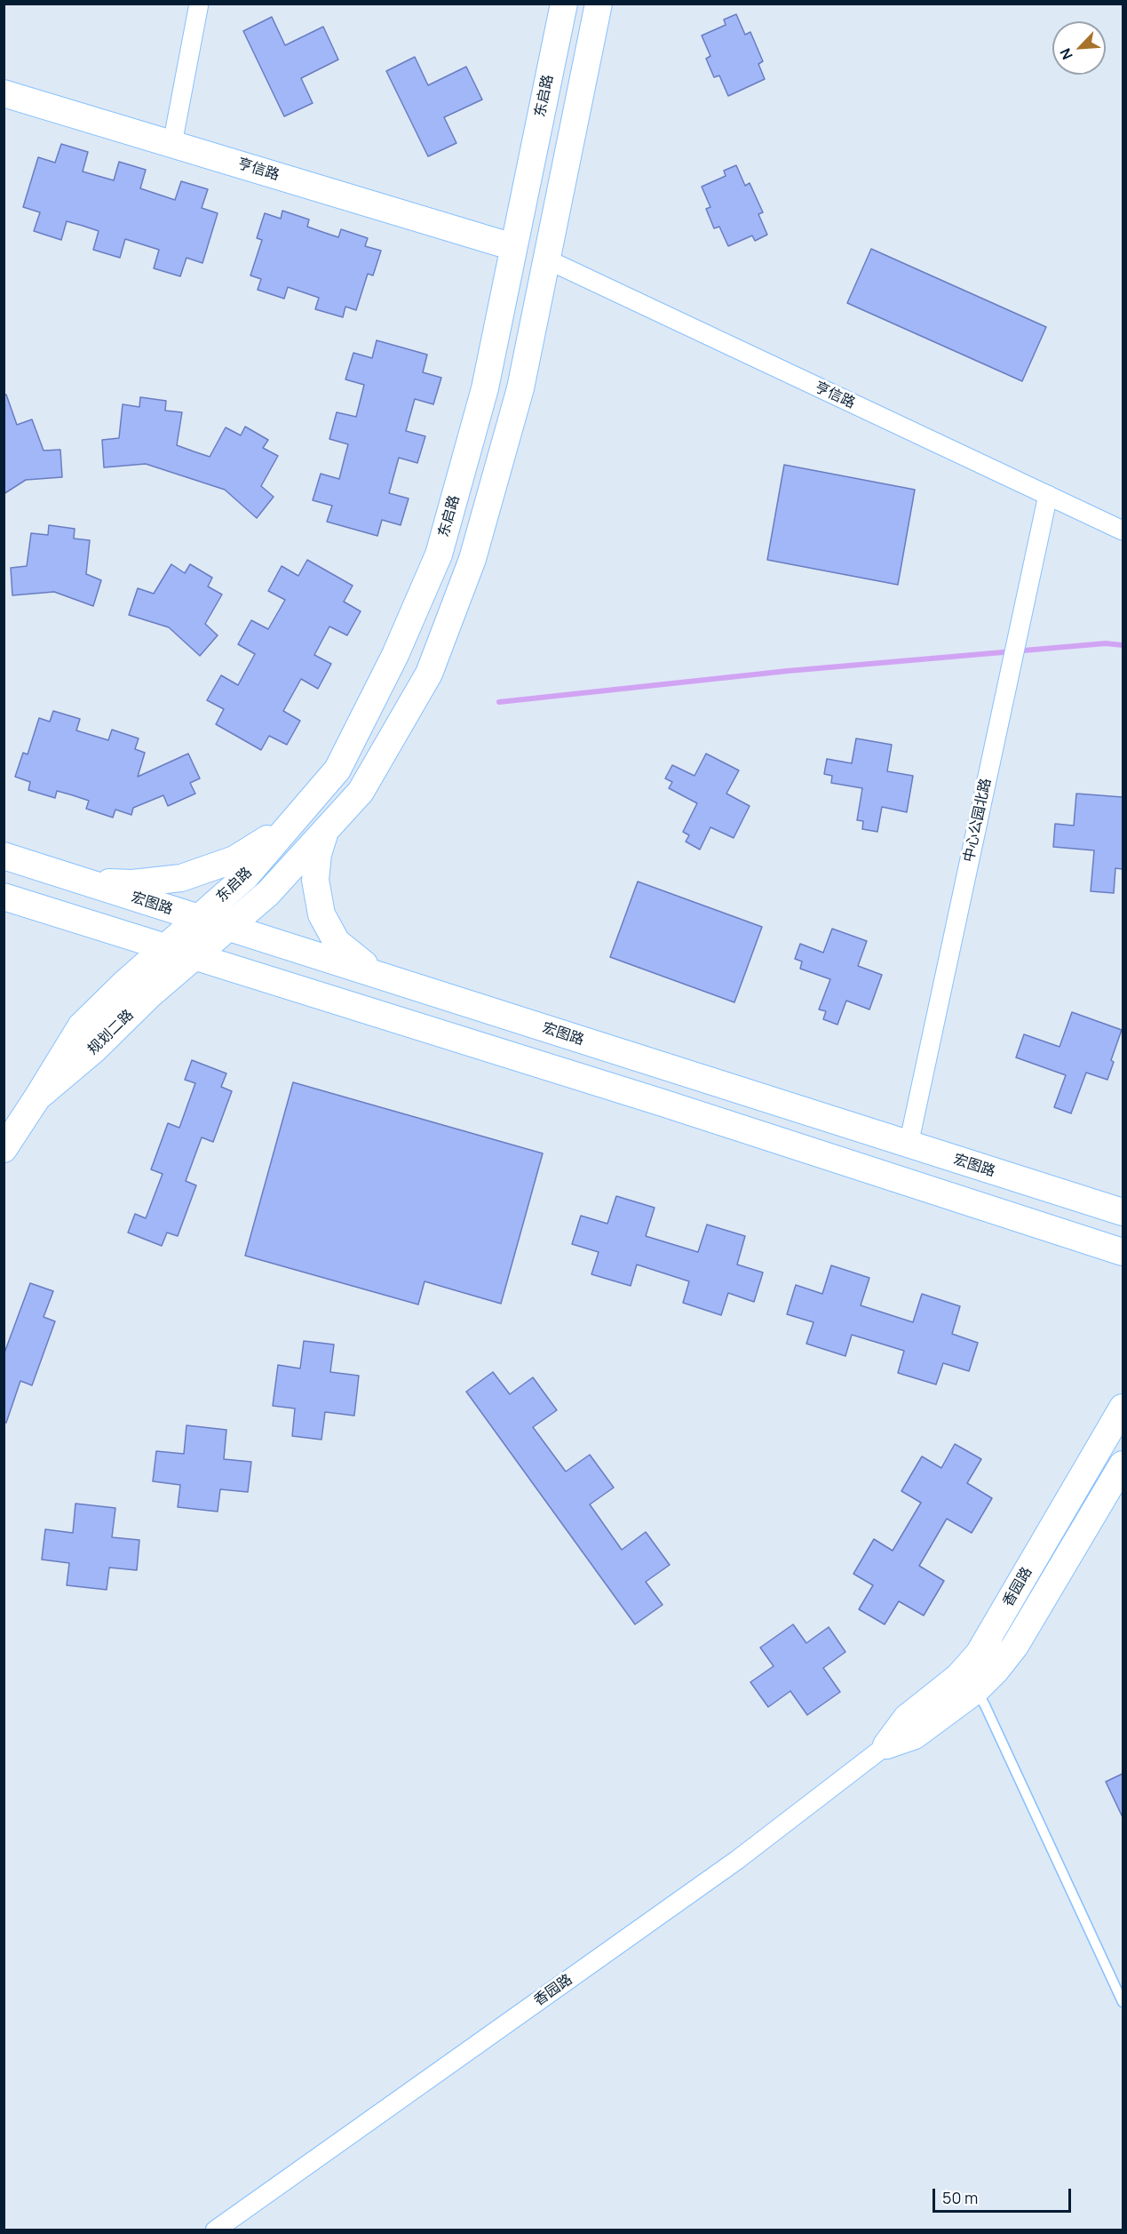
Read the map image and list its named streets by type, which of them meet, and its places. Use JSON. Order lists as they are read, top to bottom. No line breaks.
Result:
{"streets":{"main road":["东启路","亨信路","宏图路","规划二路","香园路"],"street":["中心公园北路"]},"crossings":[["东启路","亨信路"],["东启路","宏图路"],["东启路","规划二路"],["亨信路","中心公园北路"],["中心公园北路","宏图路"],["宏图路","规划二路"]],"scale_bar":"50 m","north":"bottom left"}
